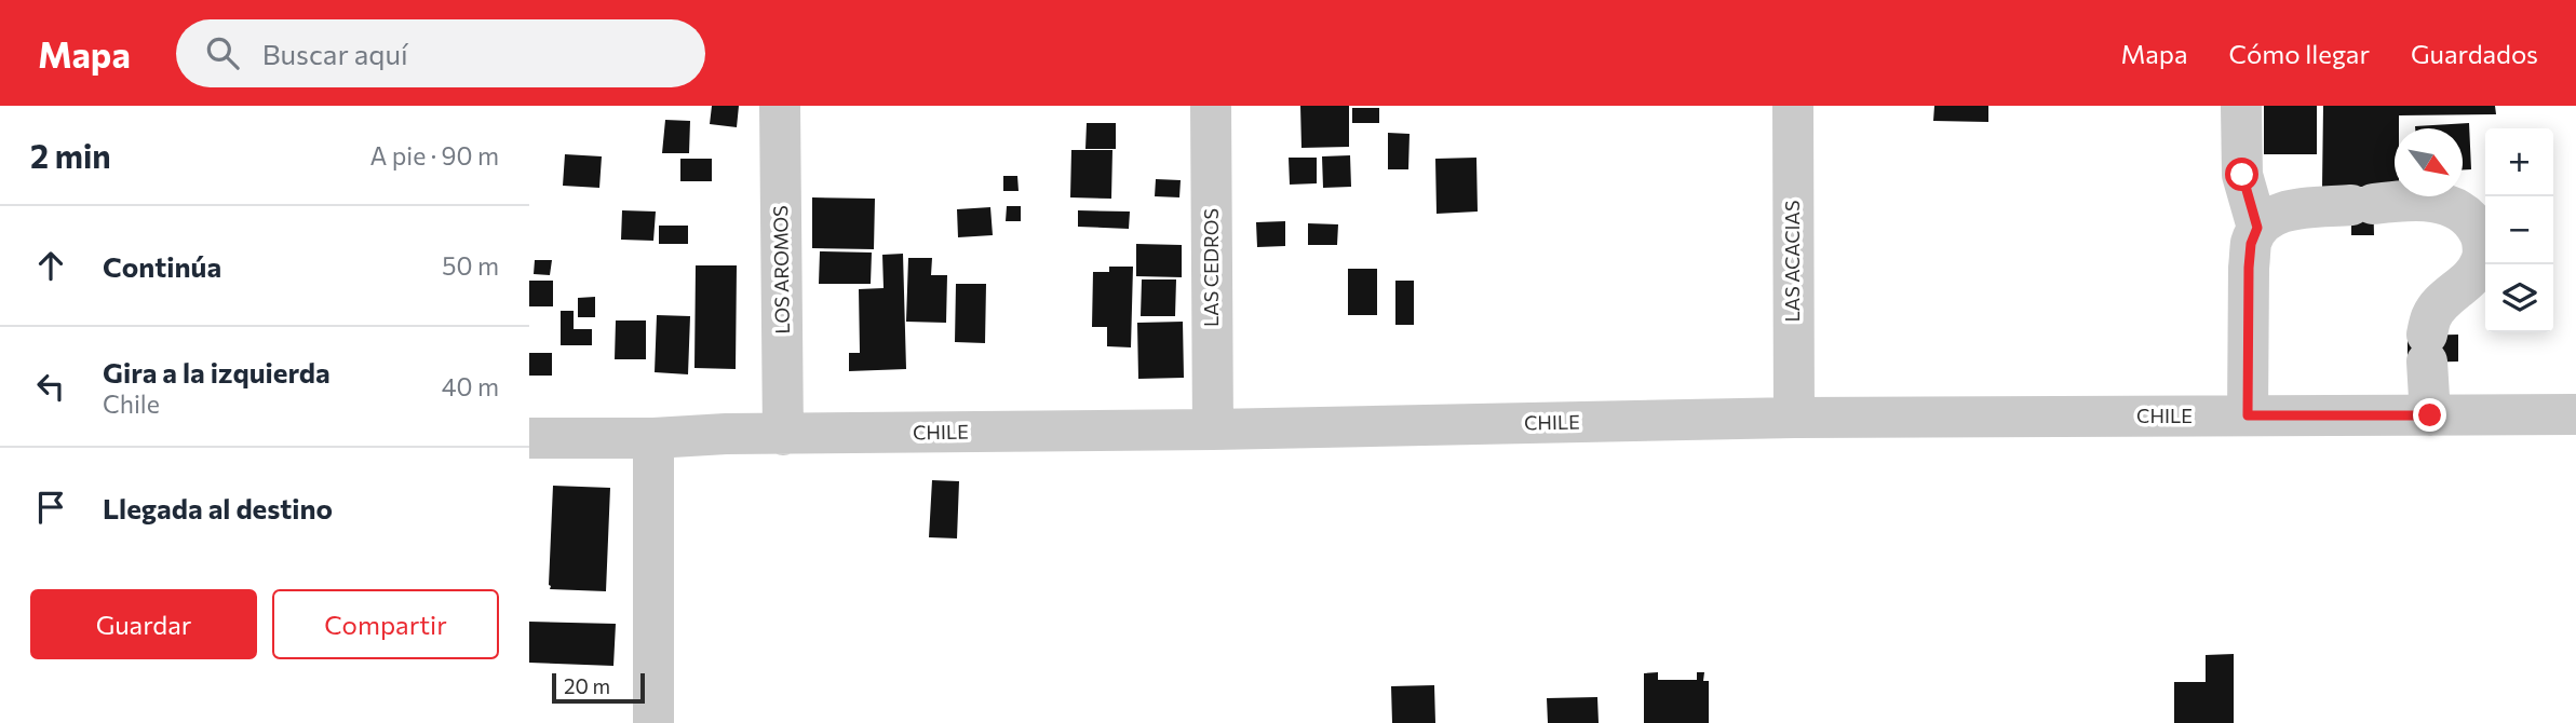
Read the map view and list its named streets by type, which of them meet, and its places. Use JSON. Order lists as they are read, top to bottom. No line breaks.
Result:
{"streets":{"street":["LAS ACACIAS","LAS CEDROS","LOS AROMOS","CHILE"]},"crossings":[["LAS ACACIAS","CHILE"],["LAS CEDROS","CHILE"],["LOS AROMOS","CHILE"]],"scale_bar":"20 m","north":"bottom right","page":{"header":"Mapa","search":"Buscar aquí","nav":["Mapa","Cómo llegar","Guardados"],"heading":["2 min","A pie · 90 m"],"map_buttons":["+","−"],"list":[["Continúa","50 m"],["Gira a la izquierda","Chile","40 m"],"Llegada al destino"],"buttons":["Guardar","Compartir"],"scale":"20 m"}}
